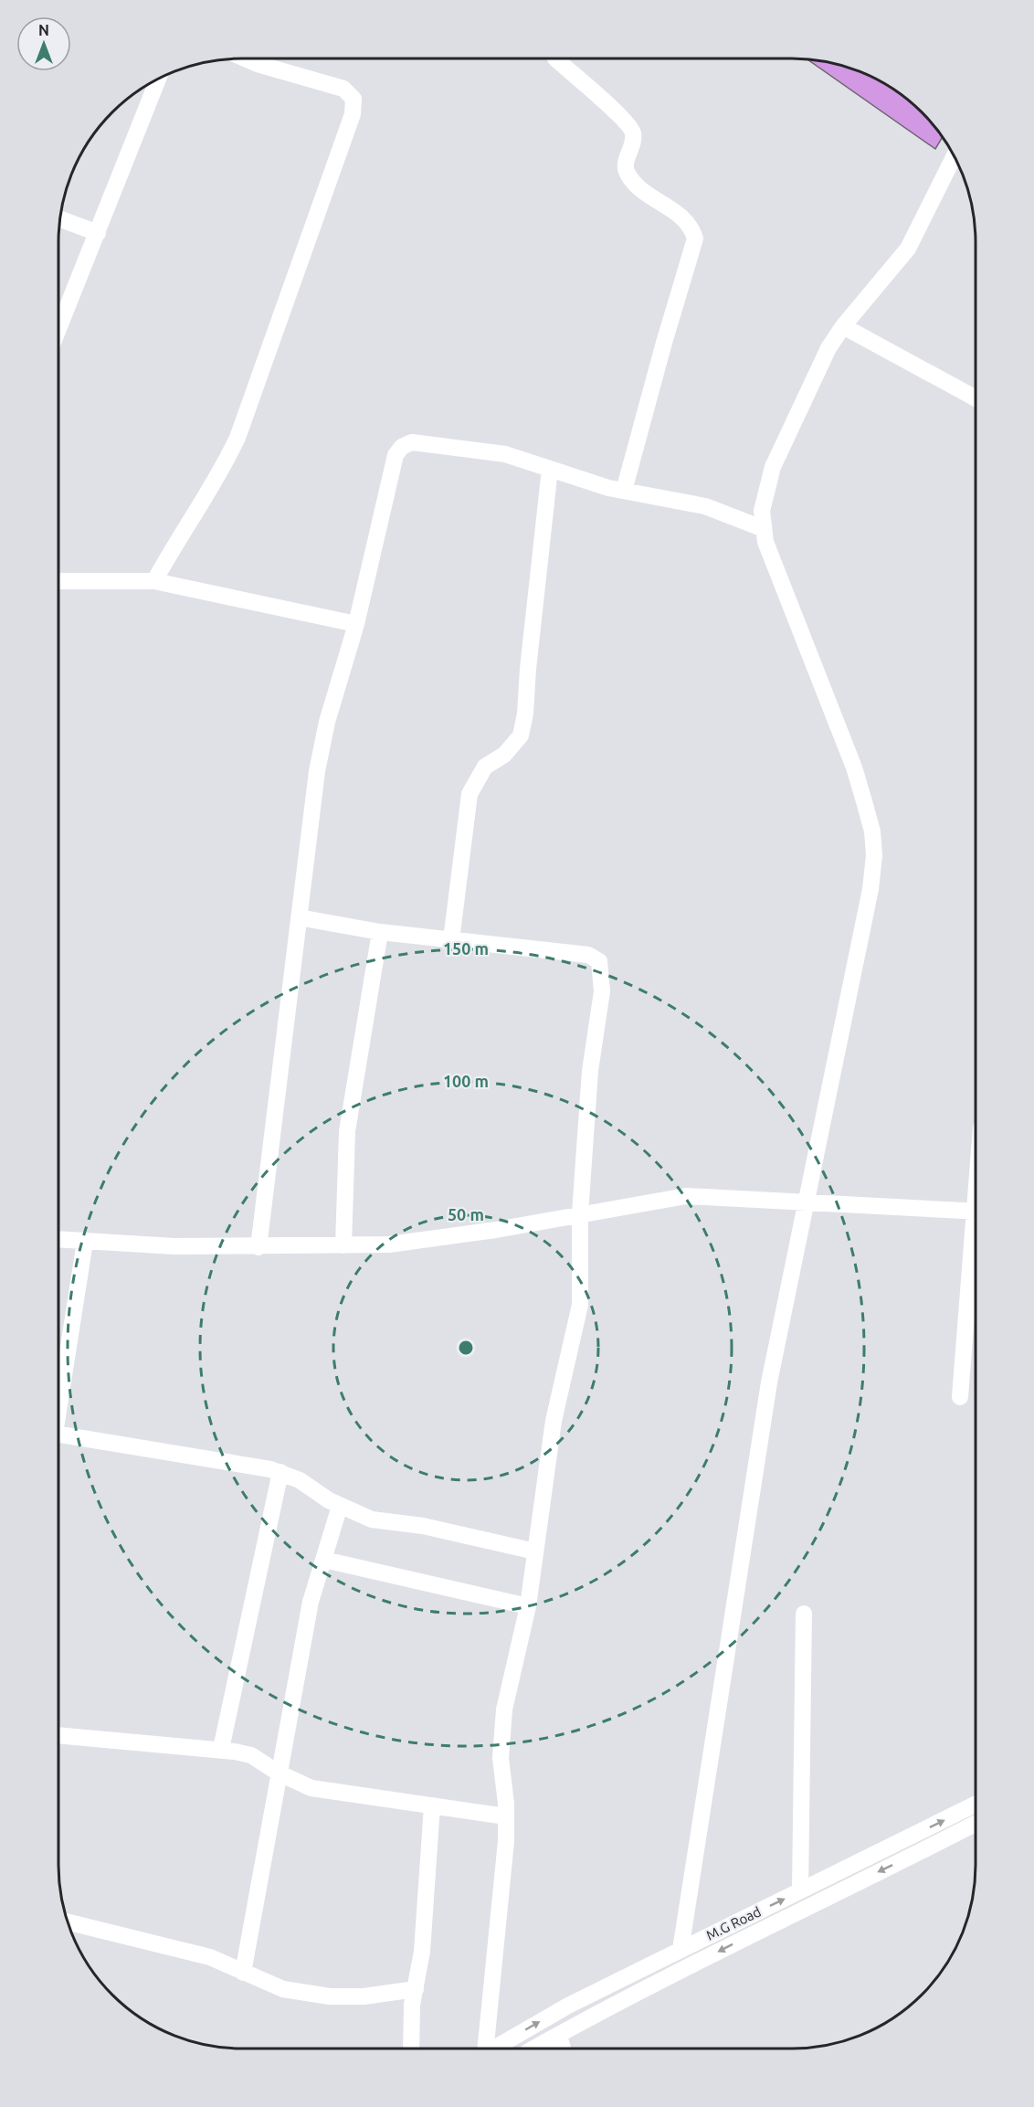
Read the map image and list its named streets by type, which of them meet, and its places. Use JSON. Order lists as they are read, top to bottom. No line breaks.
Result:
{"streets":{"street":["M.G Road"]},"north":"top","rings":["150 m","100 m","50 m"]}
